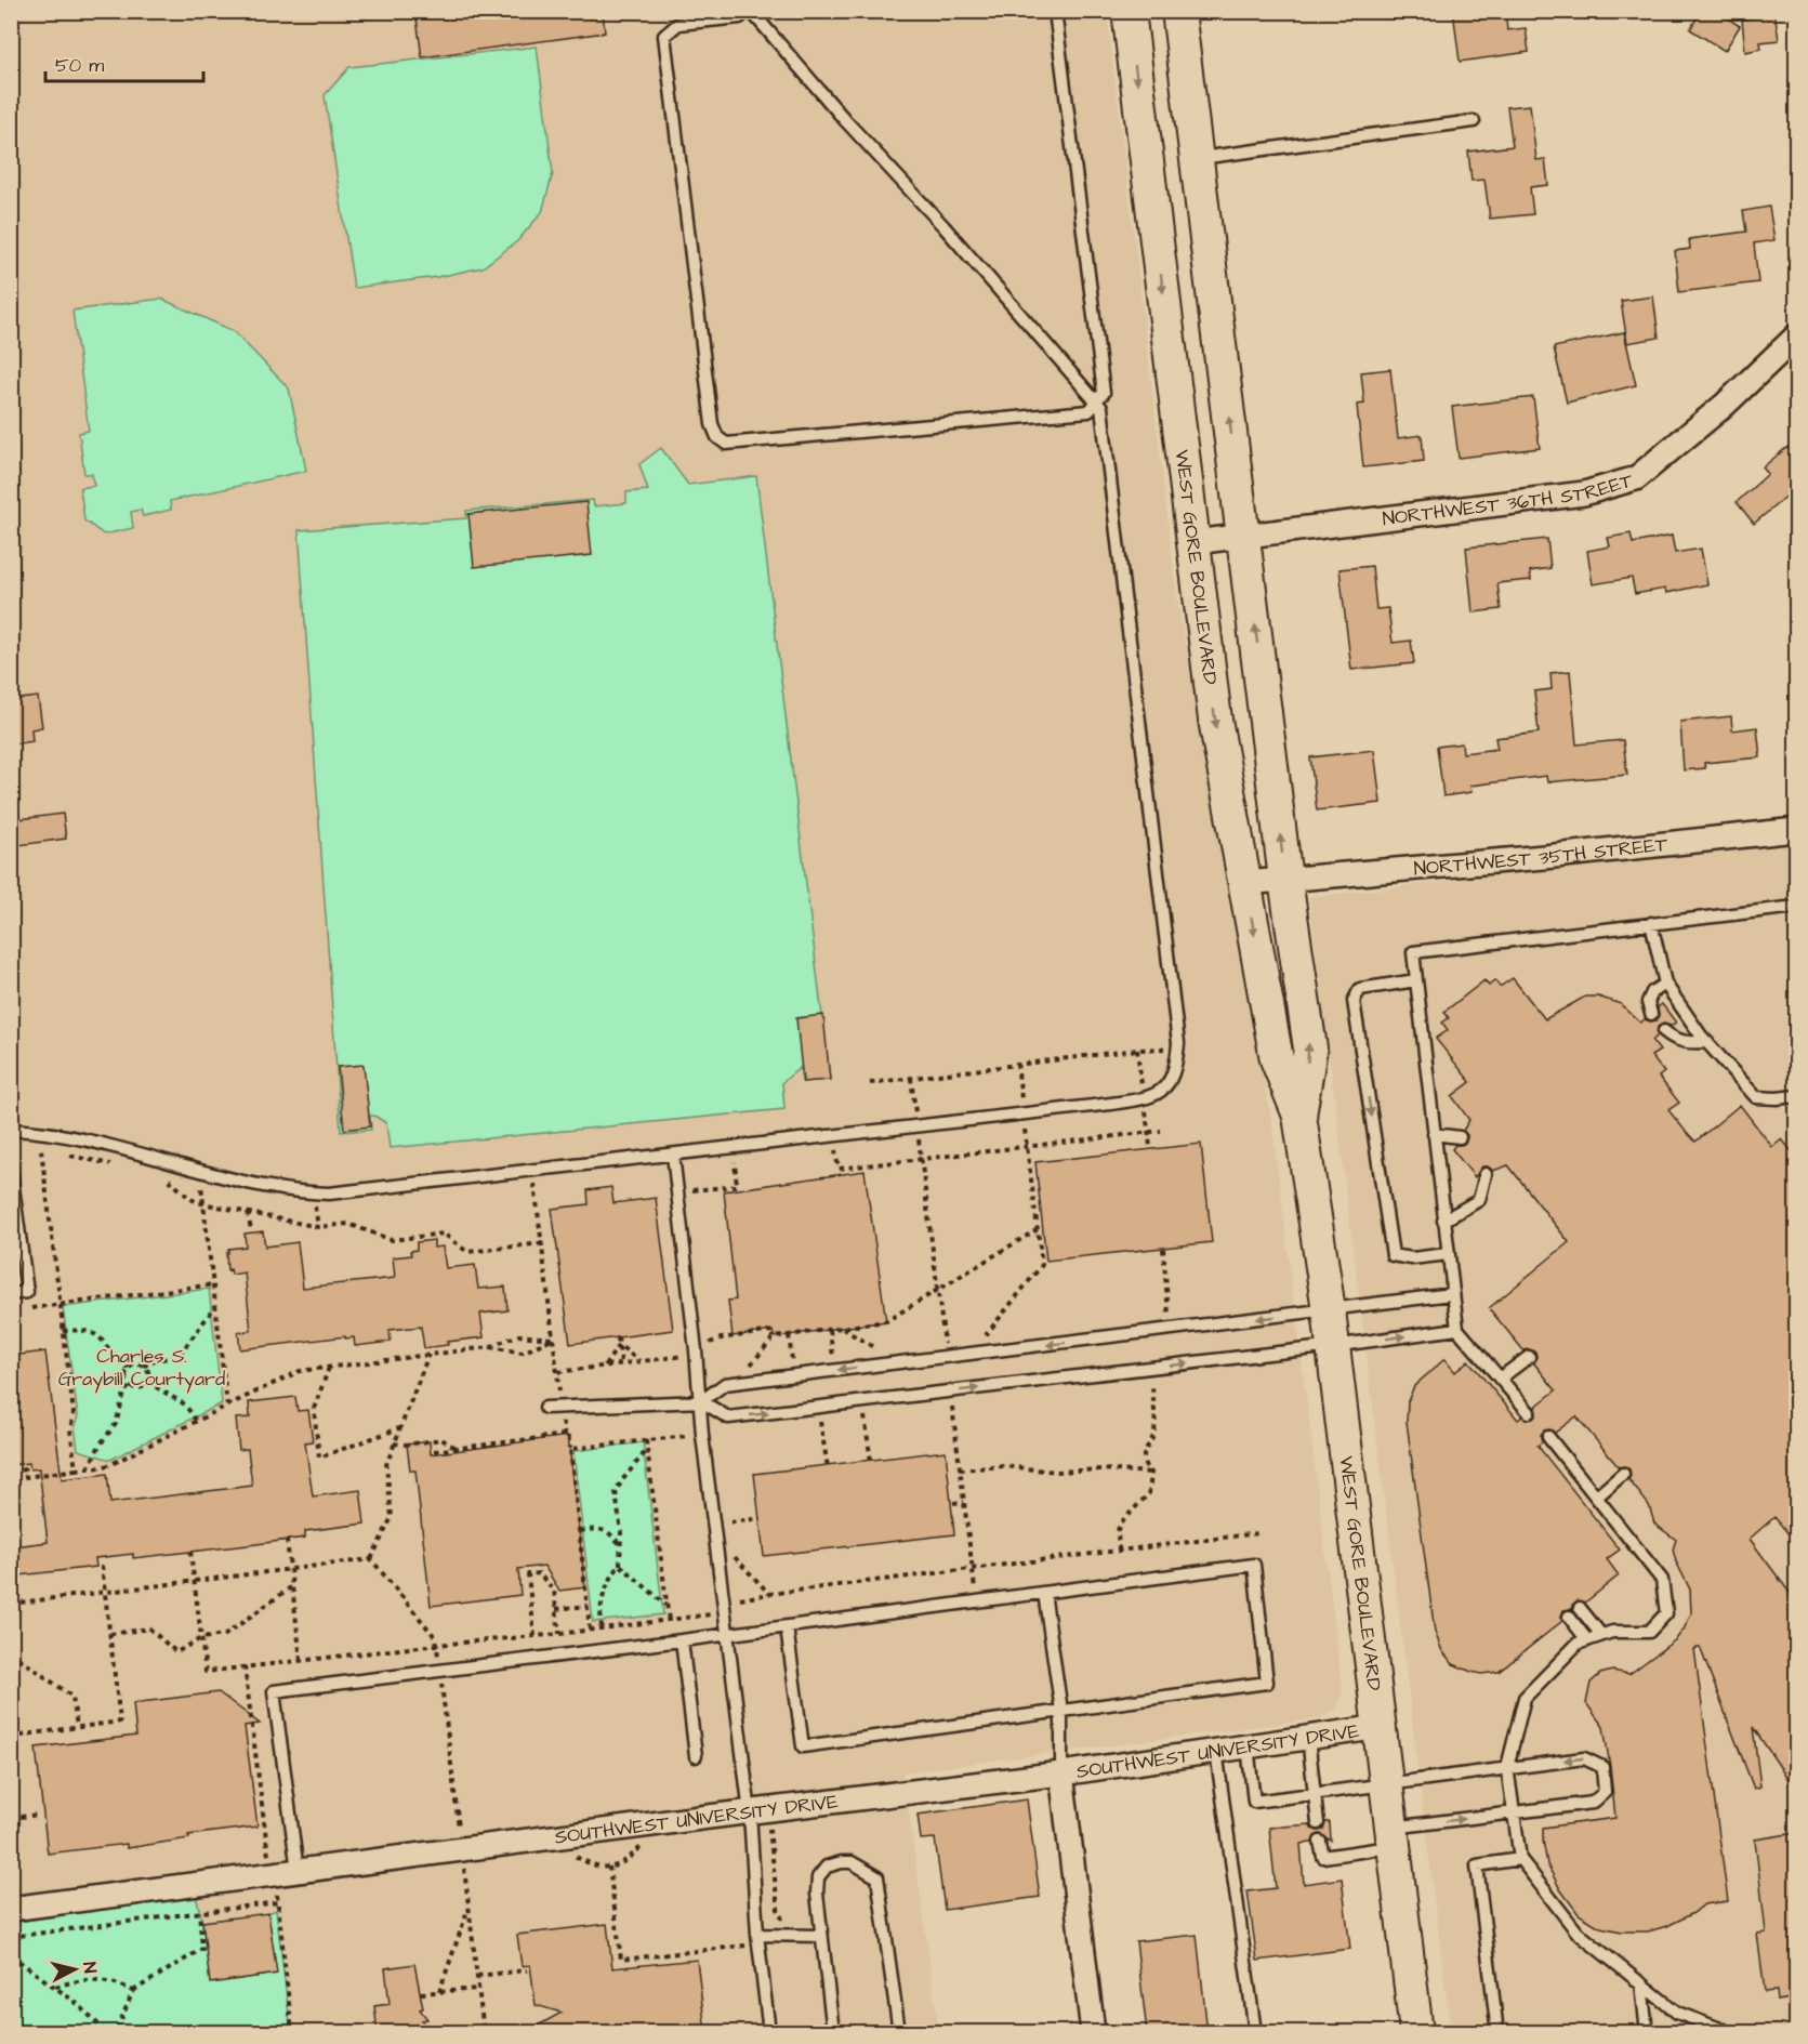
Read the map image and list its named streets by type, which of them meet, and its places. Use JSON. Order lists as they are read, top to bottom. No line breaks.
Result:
{"streets":{"main road":["WEST GORE BOULEVARD"],"street":["NORTHWEST 36TH STREET","NORTHWEST 35TH STREET","SOUTHWEST UNIVERSITY DRIVE"]},"crossings":[["NORTHWEST 36TH STREET","WEST GORE BOULEVARD"],["WEST GORE BOULEVARD","NORTHWEST 35TH STREET"],["WEST GORE BOULEVARD","SOUTHWEST UNIVERSITY DRIVE"]],"parks":["Charles S. Graybill Courtyard"],"scale_bar":"50 m","north":"right"}
